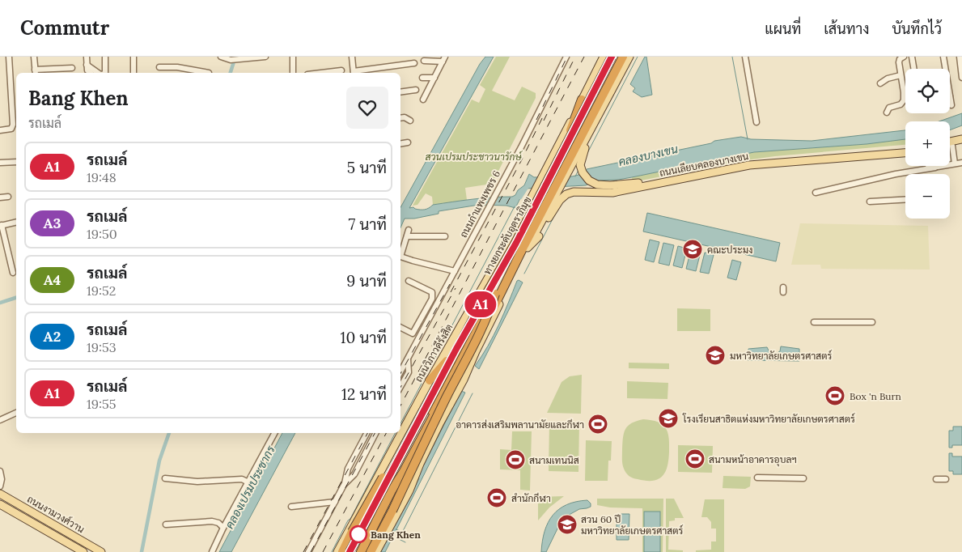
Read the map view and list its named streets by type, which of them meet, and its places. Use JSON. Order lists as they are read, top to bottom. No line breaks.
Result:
{"streets":{"highway":["ทางยกระดับอุตราภิมุข","ถนนวิภาวดีรังสิต"],"main road":["ถนนเลียบคลองบางเขน","ถนนงามวงศ์วาน"],"street":["ถนนกำแพงเพชร 6"]},"crossings":[["ทางยกระดับอุตราภิมุข","ถนนวิภาวดีรังสิต"]],"water":["คลองบางเขน","คลองเปรมประชากร"],"parks":["สวนเปรมประชาวนารักษ์"],"places":{"school or university":["คณะประมง","มหาวิทยาลัยเกษตรศาสตร์","โรงเรียนสาธิตแห่งมหาวิทยาลัยเกษตรศาสตร์","สวน 60 ปี มหาวิทยาลัยเกษตรศาสตร์"],"sports":["Box 'n Burn","อาคารส่งเสริมพลานามัยและกีฬา","สนามหน้าอาคารอุบลฯ","สนามเทนนิส","สำนักกีฬา"],"other":["Bang Khen"]},"lines":["bus line A1"],"page":{"header":"Commutr","nav":["แผนที่","เส้นทาง","บันทึกไว้"],"on_map":"A1","map_buttons":["+","−"],"heading":["Bang Khen","รถเมล์"],"list":[{"mark":"A1","name":"รถเมล์","note":"19:48","value":"5 นาที"},{"mark":"A3","name":"รถเมล์","note":"19:50","value":"7 นาที"},{"mark":"A4","name":"รถเมล์","note":"19:52","value":"9 นาที"},{"mark":"A2","name":"รถเมล์","note":"19:53","value":"10 นาที"},{"mark":"A1","name":"รถเมล์","note":"19:55","value":"12 นาที"}]}}
